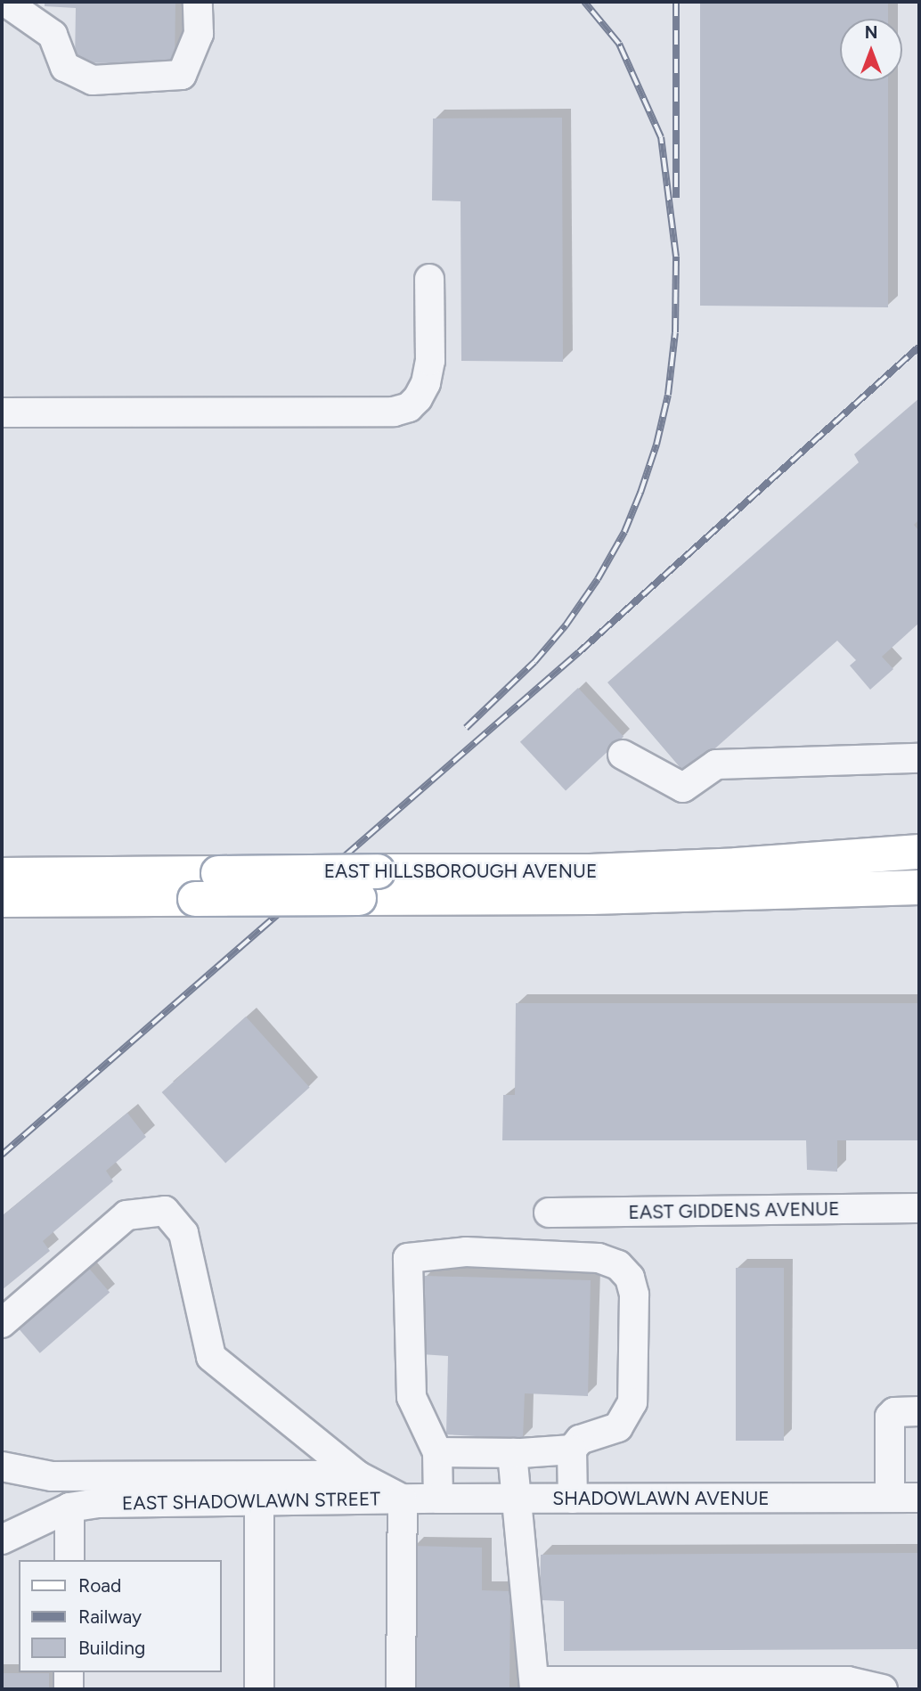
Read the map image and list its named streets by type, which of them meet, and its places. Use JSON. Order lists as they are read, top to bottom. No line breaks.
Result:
{"streets":{"main road":["EAST HILLSBOROUGH AVENUE"],"street":["EAST GIDDENS AVENUE","SHADOWLAWN AVENUE","EAST SHADOWLAWN STREET"]},"crossings":[["SHADOWLAWN AVENUE","EAST SHADOWLAWN STREET"]],"legend":["Road","Railway","Building"],"north":"top"}
